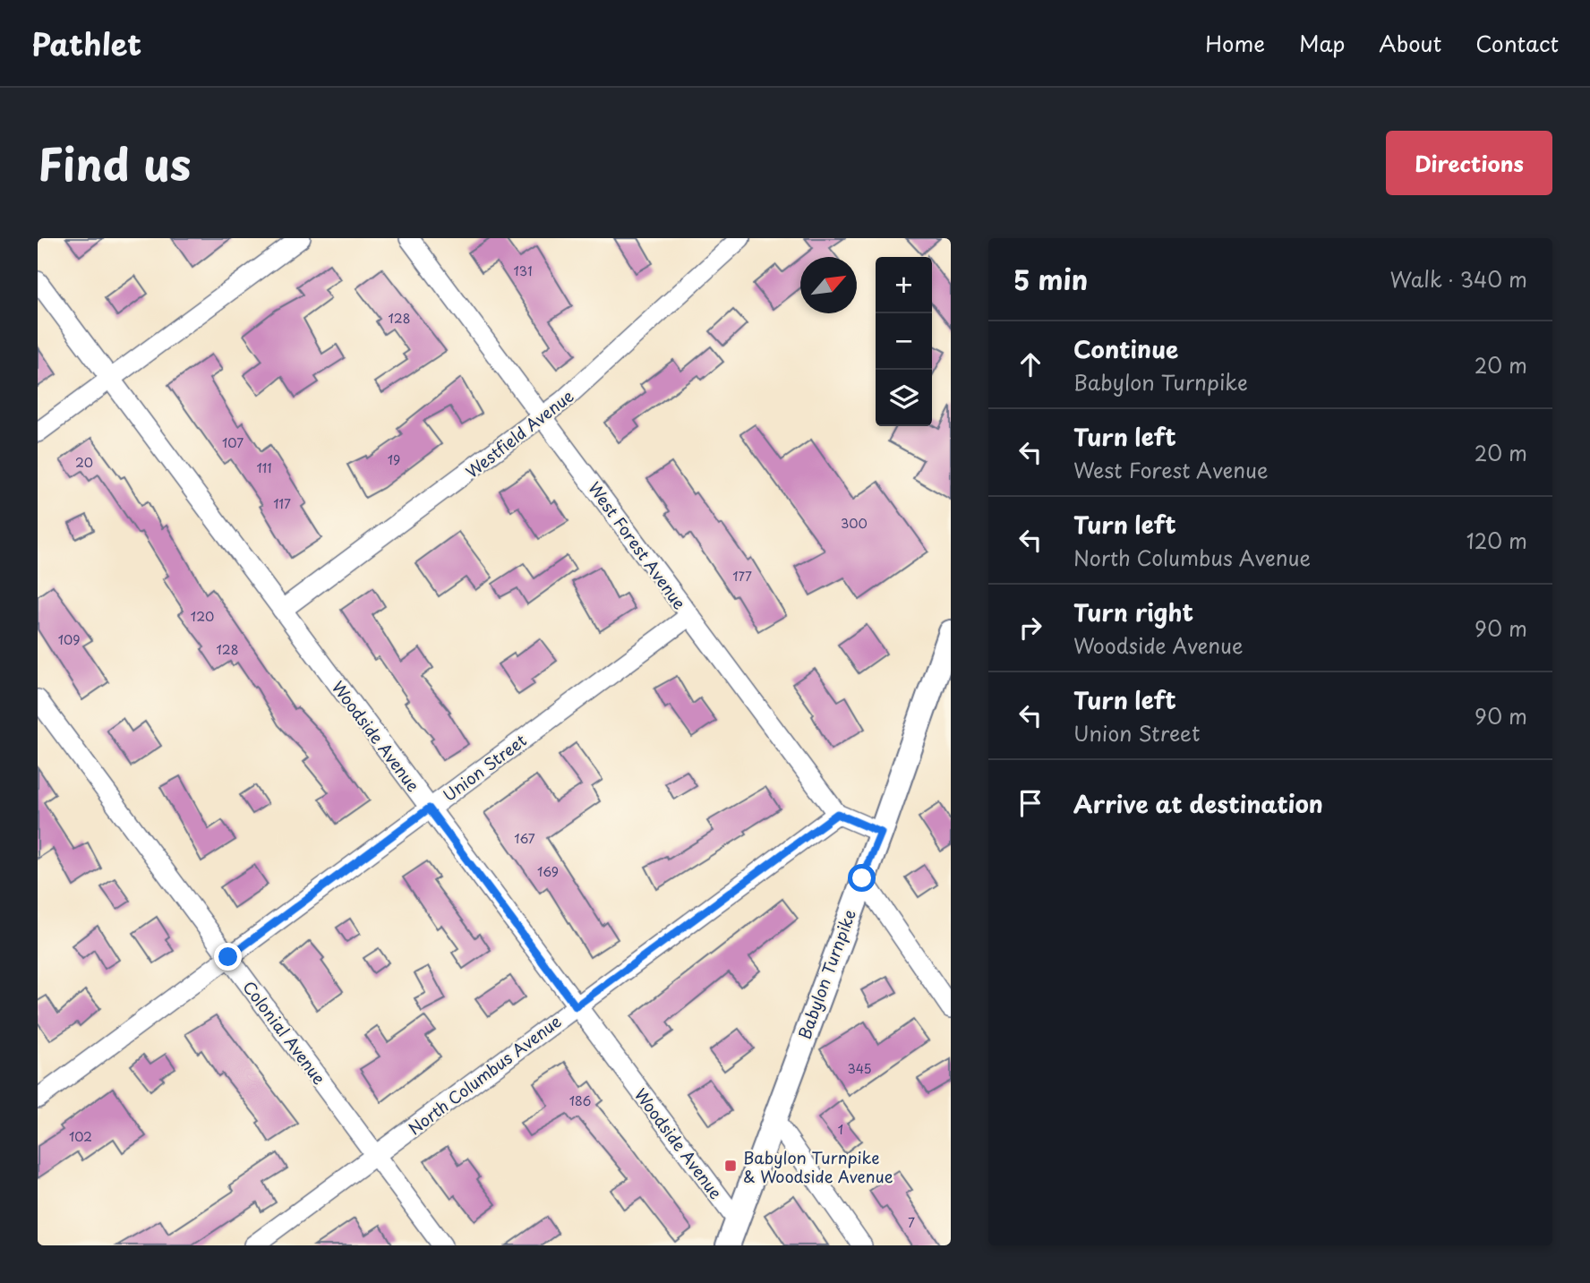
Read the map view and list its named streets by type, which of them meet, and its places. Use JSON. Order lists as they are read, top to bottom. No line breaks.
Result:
{"streets":{"main road":["Babylon Turnpike"],"street":["Westfield Avenue","West Forest Avenue","Woodside Avenue","Union Street","Colonial Avenue","North Columbus Avenue"]},"crossings":[["Westfield Avenue","West Forest Avenue"],["Westfield Avenue","Woodside Avenue"],["West Forest Avenue","Union Street"],["West Forest Avenue","North Columbus Avenue"],["Woodside Avenue","Union Street"],["Woodside Avenue","Babylon Turnpike"],["Woodside Avenue","North Columbus Avenue"],["Union Street","Colonial Avenue"],["Colonial Avenue","North Columbus Avenue"]],"places":{"transit":["Babylon Turnpike & Woodside Avenue"]},"house_numbers":["131","128","107","19","20","111","117","300","177","120","109","128","167","169","345","186","1","102","7"],"north":"top right","page":{"header":"Pathlet","nav":["Home","Map","About","Contact"],"title":"Find us","buttons":"Directions","heading":["5 min","Walk · 340 m"],"map_buttons":["+","−"],"list":[["Continue","Babylon Turnpike","20 m"],["Turn left","West Forest Avenue","20 m"],["Turn left","North Columbus Avenue","120 m"],["Turn right","Woodside Avenue","90 m"],["Turn left","Union Street","90 m"],"Arrive at destination"]}}
